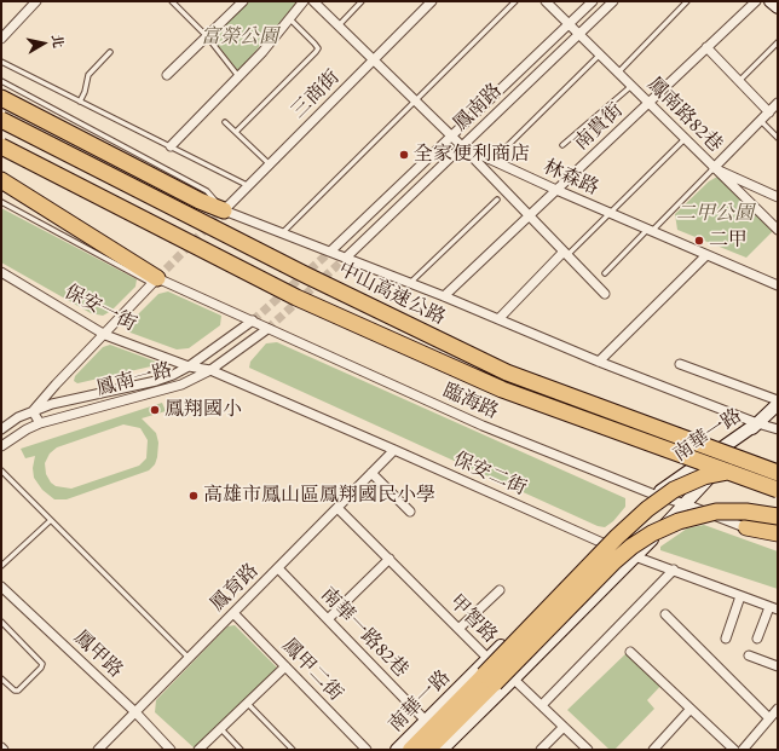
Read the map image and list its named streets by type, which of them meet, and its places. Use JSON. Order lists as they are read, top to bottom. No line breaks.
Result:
{"streets":{"highway":["中山高速公路"],"main road":["南華一路"],"street":["三商街","鳳南路","鳳南路82巷","南貴街","林森路","保安一街","鳳南一路","臨海路","保安二街","鳳育路","甲智路","南華一路82巷","鳳甲路","鳳甲二街"]},"crossings":[["三商街","林森路"],["鳳南路","鳳南路82巷"],["鳳南路","林森路"],["鳳南路82巷","南貴街"],["南貴街","林森路"],["保安一街","鳳南一路"],["保安一街","保安二街"],["鳳南一路","臨海路"],["鳳南一路","保安二街"],["臨海路","南華一路"],["南華一路","保安二街"],["南華一路","甲智路"],["南華一路","南華一路82巷"],["保安二街","鳳育路"],["鳳育路","甲智路"],["鳳育路","南華一路82巷"],["鳳育路","鳳甲路"],["鳳育路","鳳甲二街"]],"parks":["富榮公園","二甲公園"],"places":["全家便利商店","二甲","鳳翔國小","高雄市鳳山區鳳翔國民小學"],"north":"right"}
